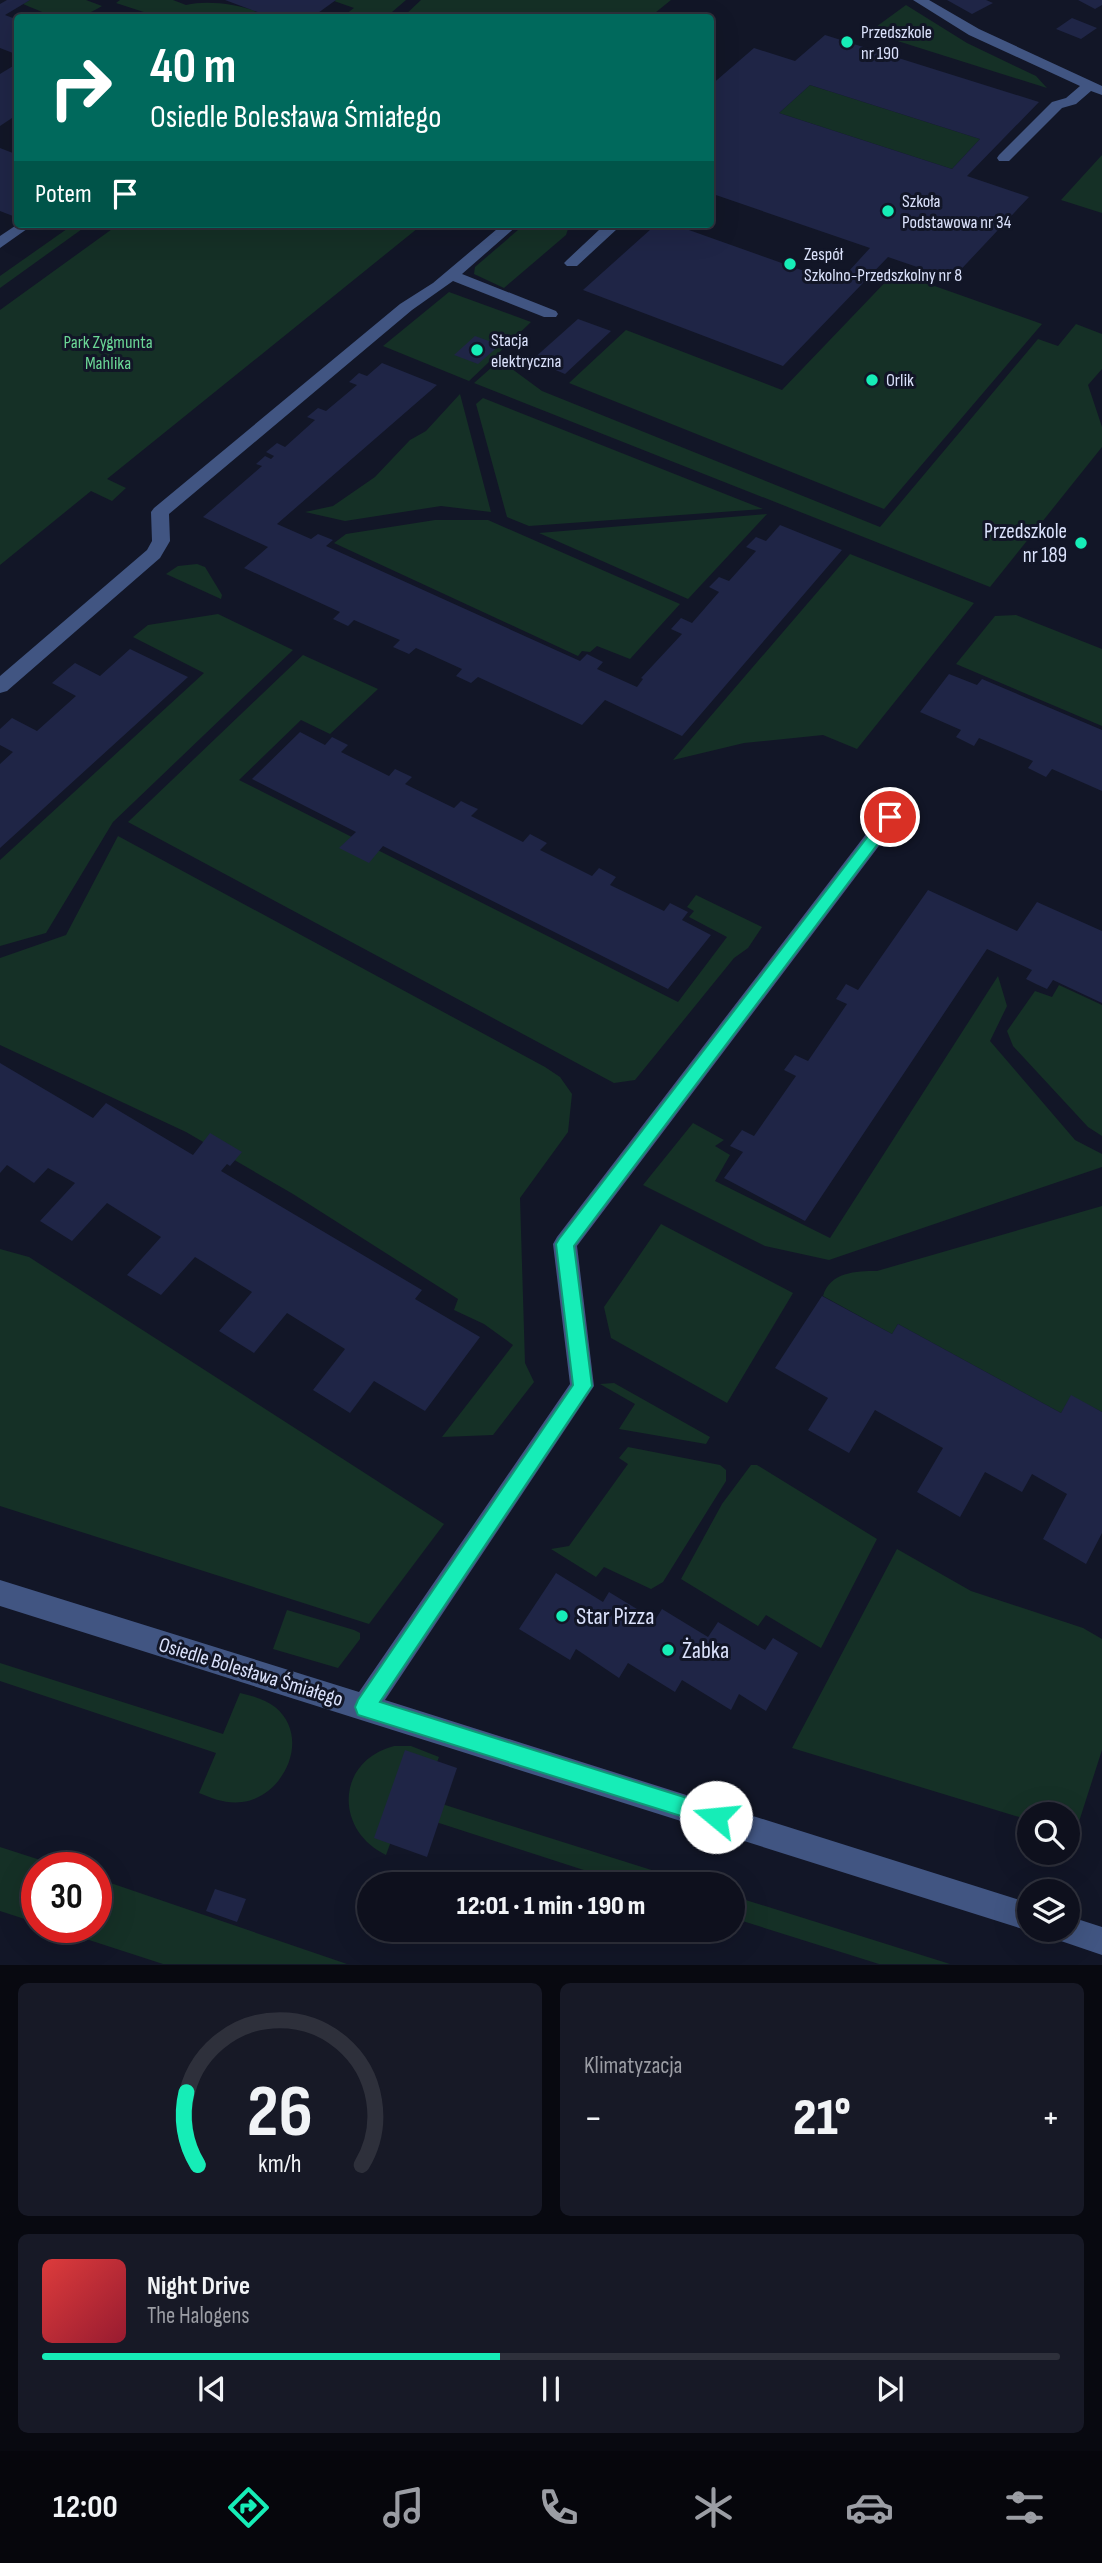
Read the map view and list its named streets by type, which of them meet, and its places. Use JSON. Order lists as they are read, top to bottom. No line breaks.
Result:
{"streets":{"street":["Osiedle Bolesława Śmiałego"]},"parks":["Park Zygmunta Mahlika"],"places":["Przedszkole nr 190","Szkoła Podstawowa nr 34","Zespół Szkolno-Przedszkolny nr 8","Stacja elektryczna","Orlik","Przedszkole nr 189","Star Pizza","Żabka"],"page":{"turn":["40 m","Osiedle Bolesława Śmiałego"],"then":"Potem","limit":"30","trip":"12:01 · 1 min · 190 m","tile":"Klimatyzacja","heat":["−","21°","+"],"song":["Night Drive","The Halogens"],"tabs":"12:00","gauge":["26","km/h"]}}
